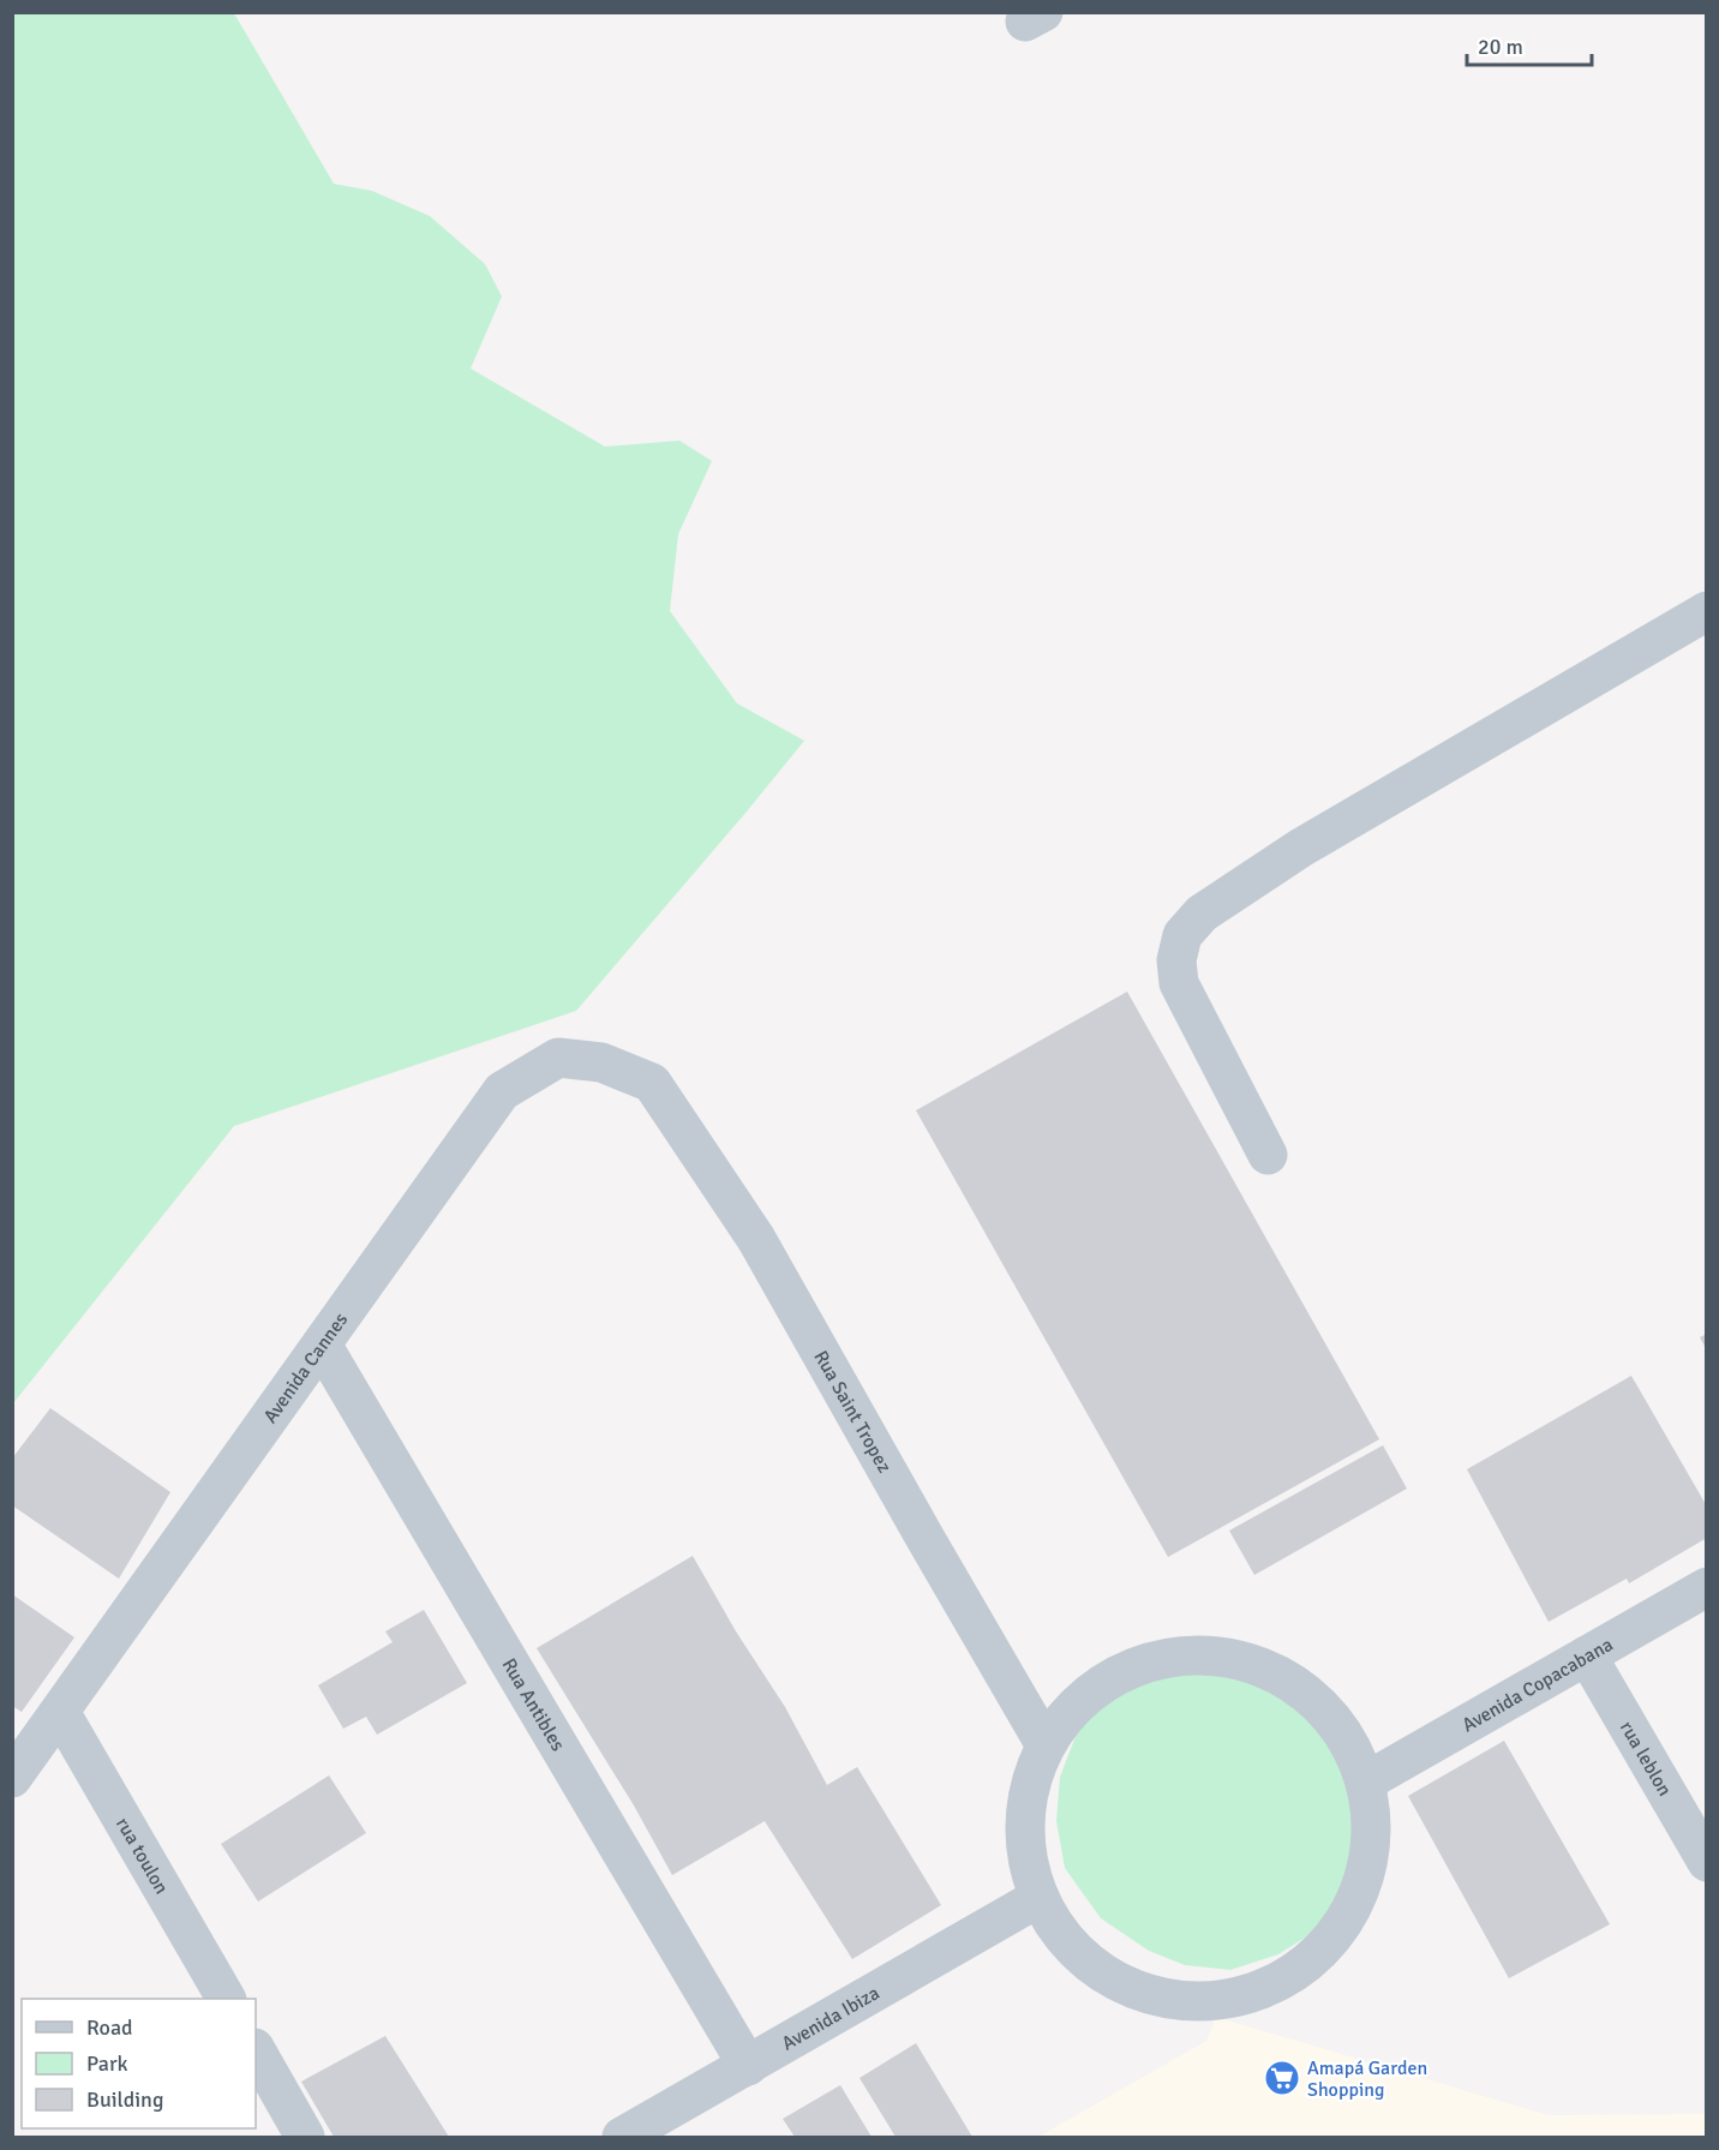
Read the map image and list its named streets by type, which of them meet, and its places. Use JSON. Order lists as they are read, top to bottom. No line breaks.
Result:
{"streets":{"street":["Avenida Cannes","Rua Saint Tropez","Avenida Copacabana","Rua Antibles","rua leblon","rua toulon","Avenida Ibiza"]},"crossings":[["Avenida Cannes","Rua Saint Tropez"],["Avenida Cannes","Rua Antibles"],["Avenida Cannes","rua toulon"],["Avenida Copacabana","rua leblon"],["Rua Antibles","Avenida Ibiza"]],"places":{"supermarket":["Amapá Garden Shopping"]},"legend":["Road","Park","Building"],"scale_bar":"20 m"}
